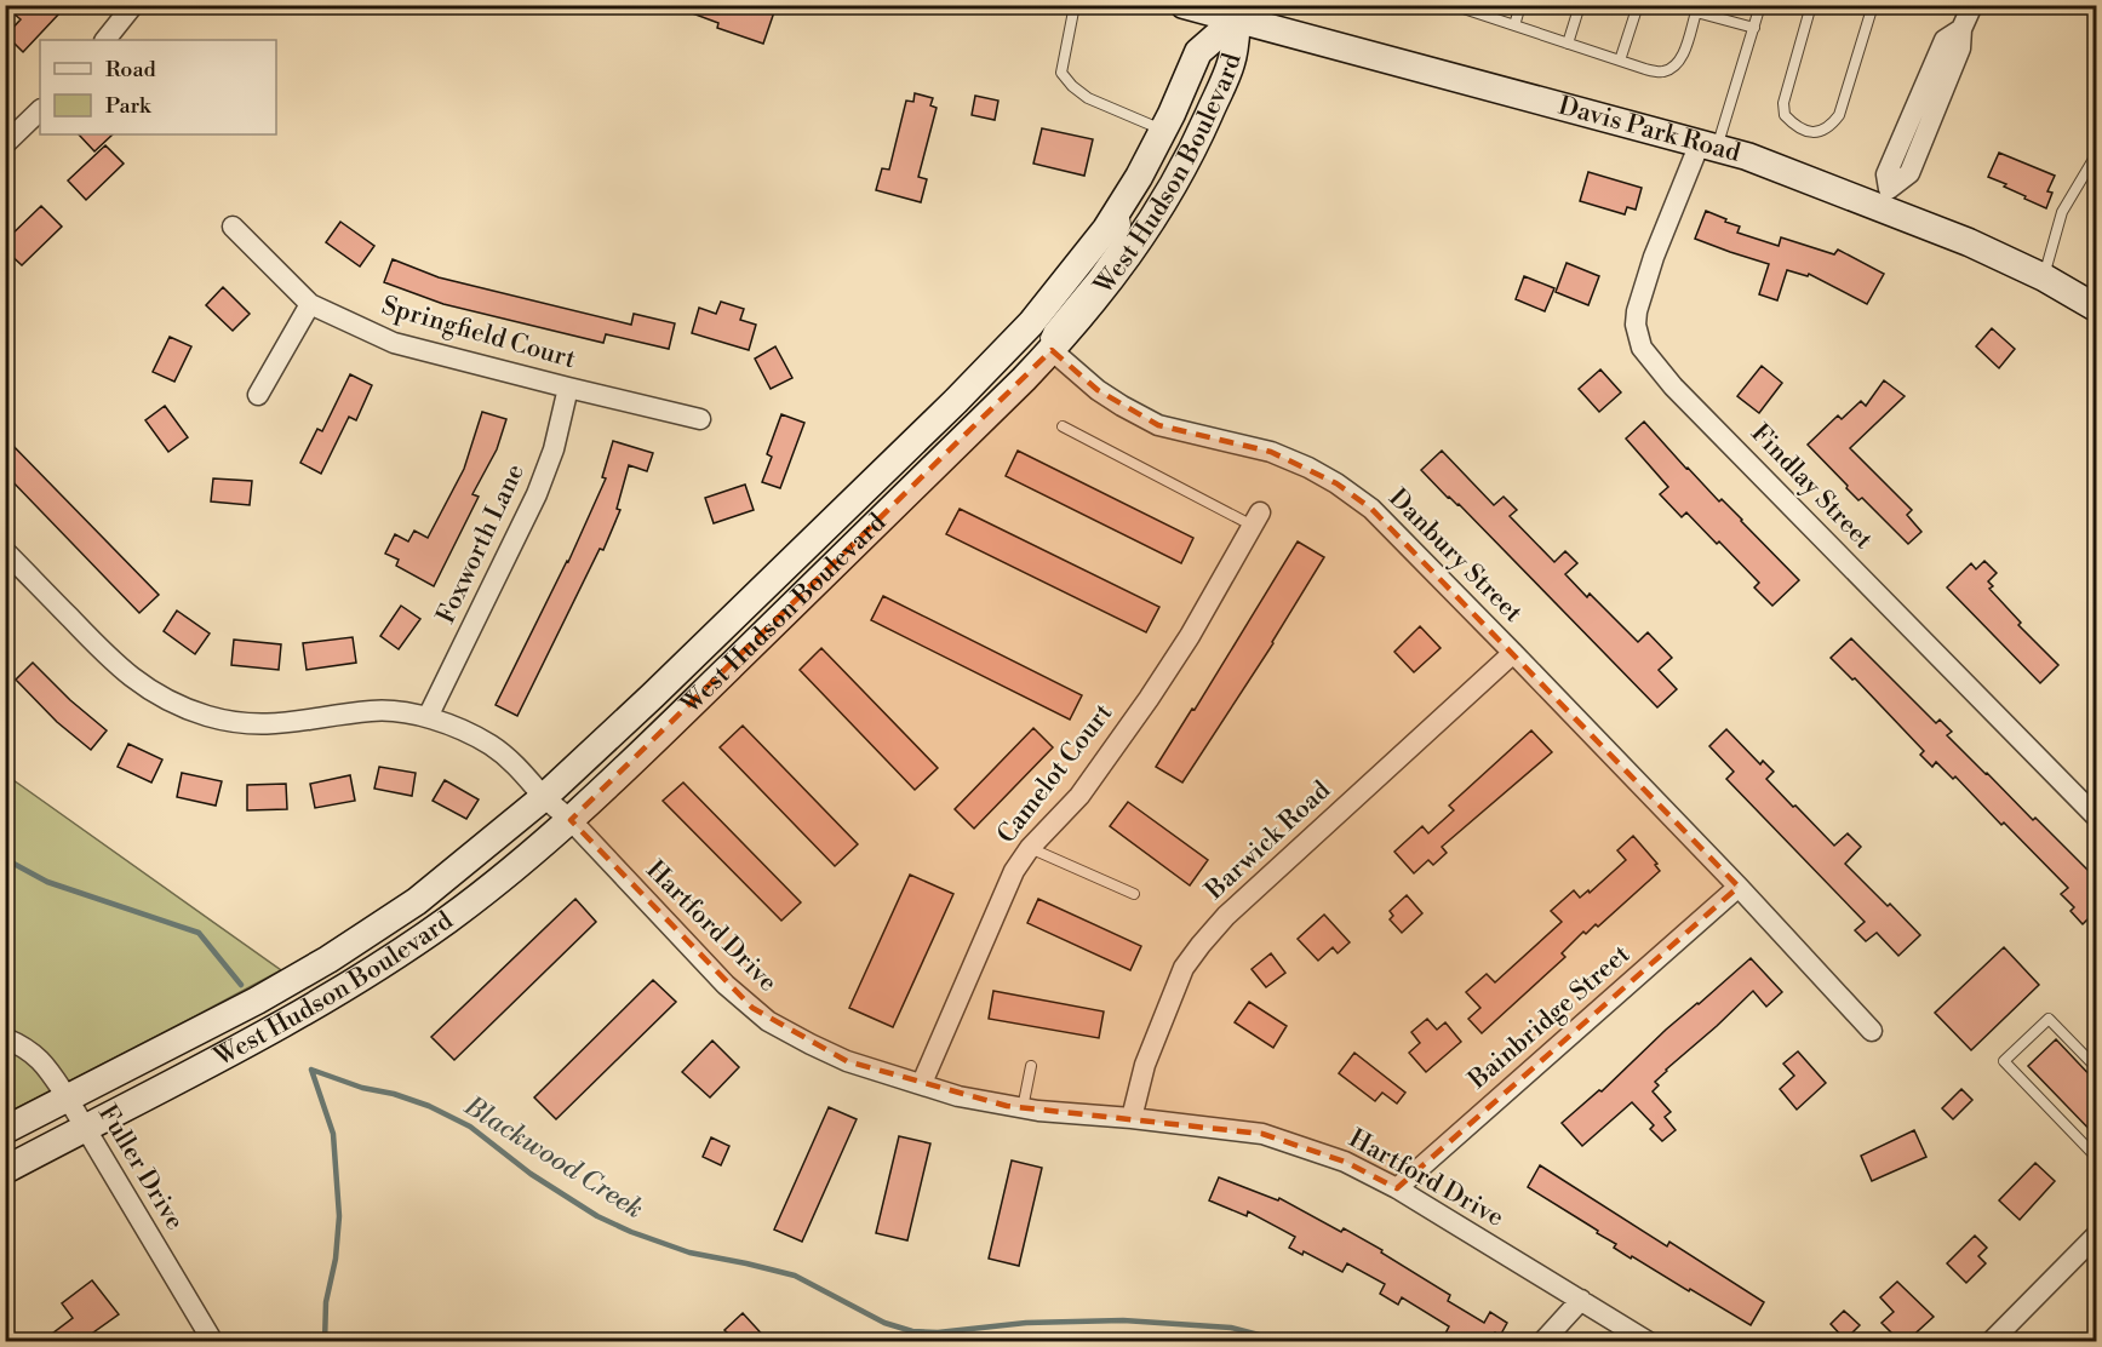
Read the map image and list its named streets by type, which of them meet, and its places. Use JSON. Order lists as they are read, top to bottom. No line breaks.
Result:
{"streets":{"main road":["Davis Park Road","West Hudson Boulevard"],"street":["Springfield Court","Findlay Street","Foxworth Lane","Danbury Street","Camelot Court","Barwick Road","Hartford Drive","Bainbridge Street","Fuller Drive"]},"crossings":[["Davis Park Road","West Hudson Boulevard"],["Davis Park Road","Findlay Street"],["West Hudson Boulevard","Danbury Street"],["West Hudson Boulevard","Hartford Drive"],["West Hudson Boulevard","Fuller Drive"],["Springfield Court","Foxworth Lane"],["Foxworth Lane","Hartford Drive"],["Danbury Street","Barwick Road"],["Danbury Street","Bainbridge Street"],["Camelot Court","Hartford Drive"],["Barwick Road","Hartford Drive"],["Hartford Drive","Bainbridge Street"]],"water":["Blackwood Creek"],"legend":["Road","Park"]}
